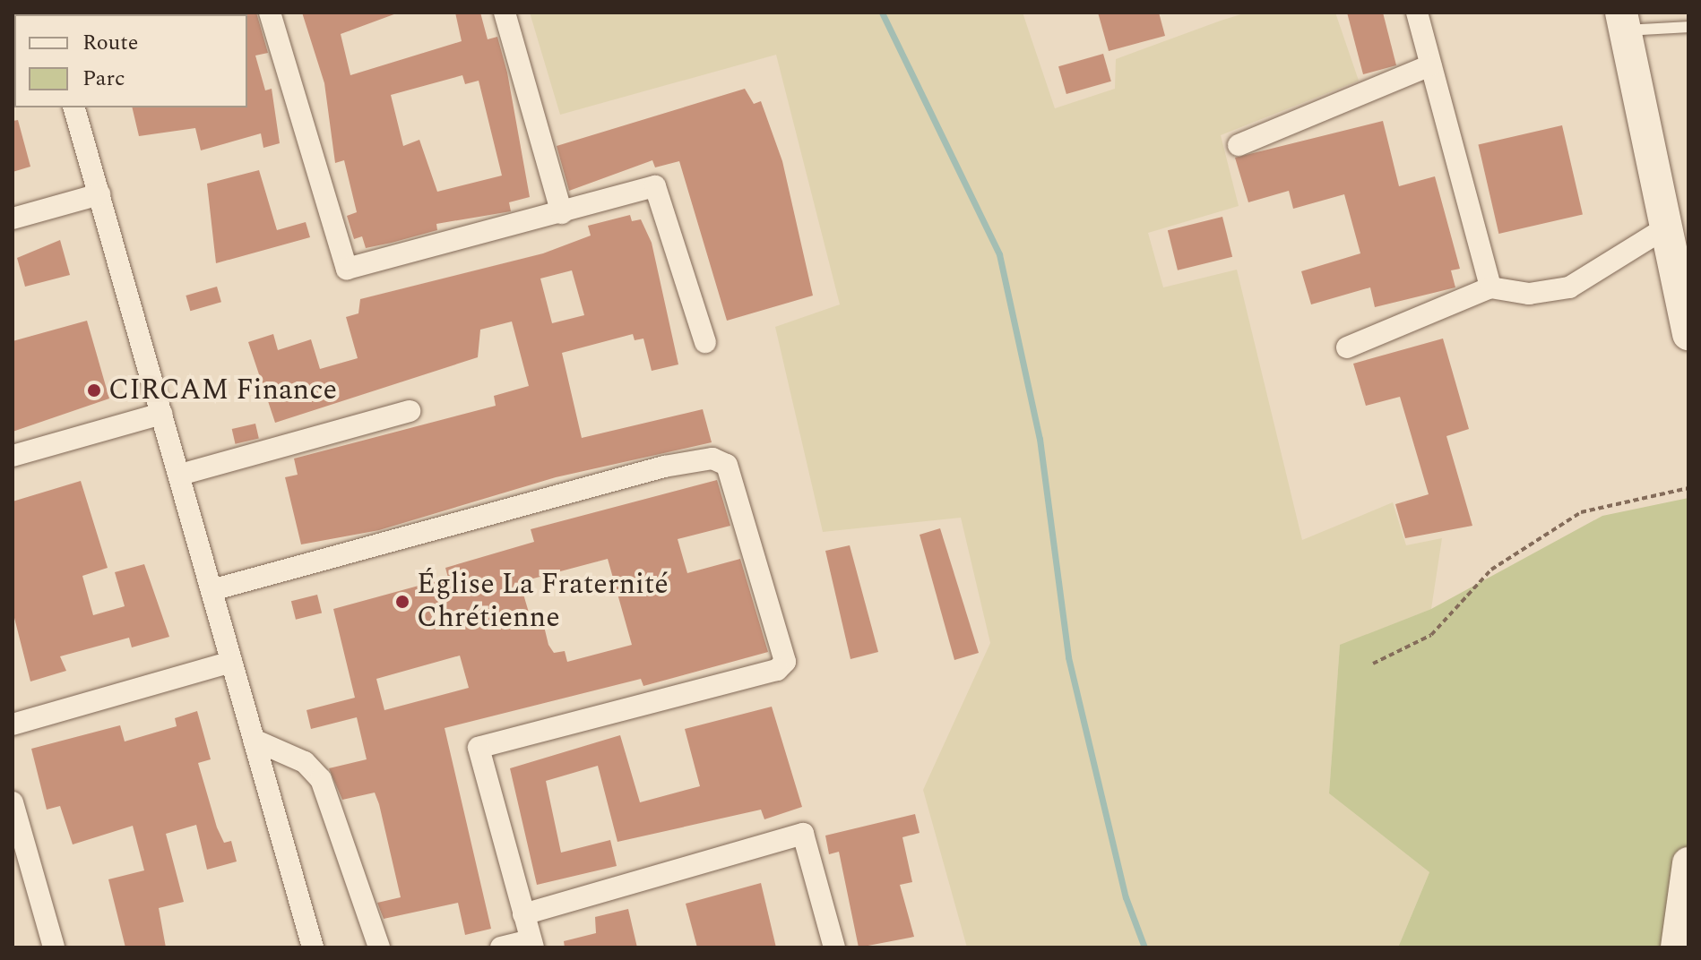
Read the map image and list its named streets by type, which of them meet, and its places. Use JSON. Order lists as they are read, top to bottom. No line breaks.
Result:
{"places":["CIRCAM Finance","Église La Fraternité Chrétienne"],"legend":["Route","Parc"]}
